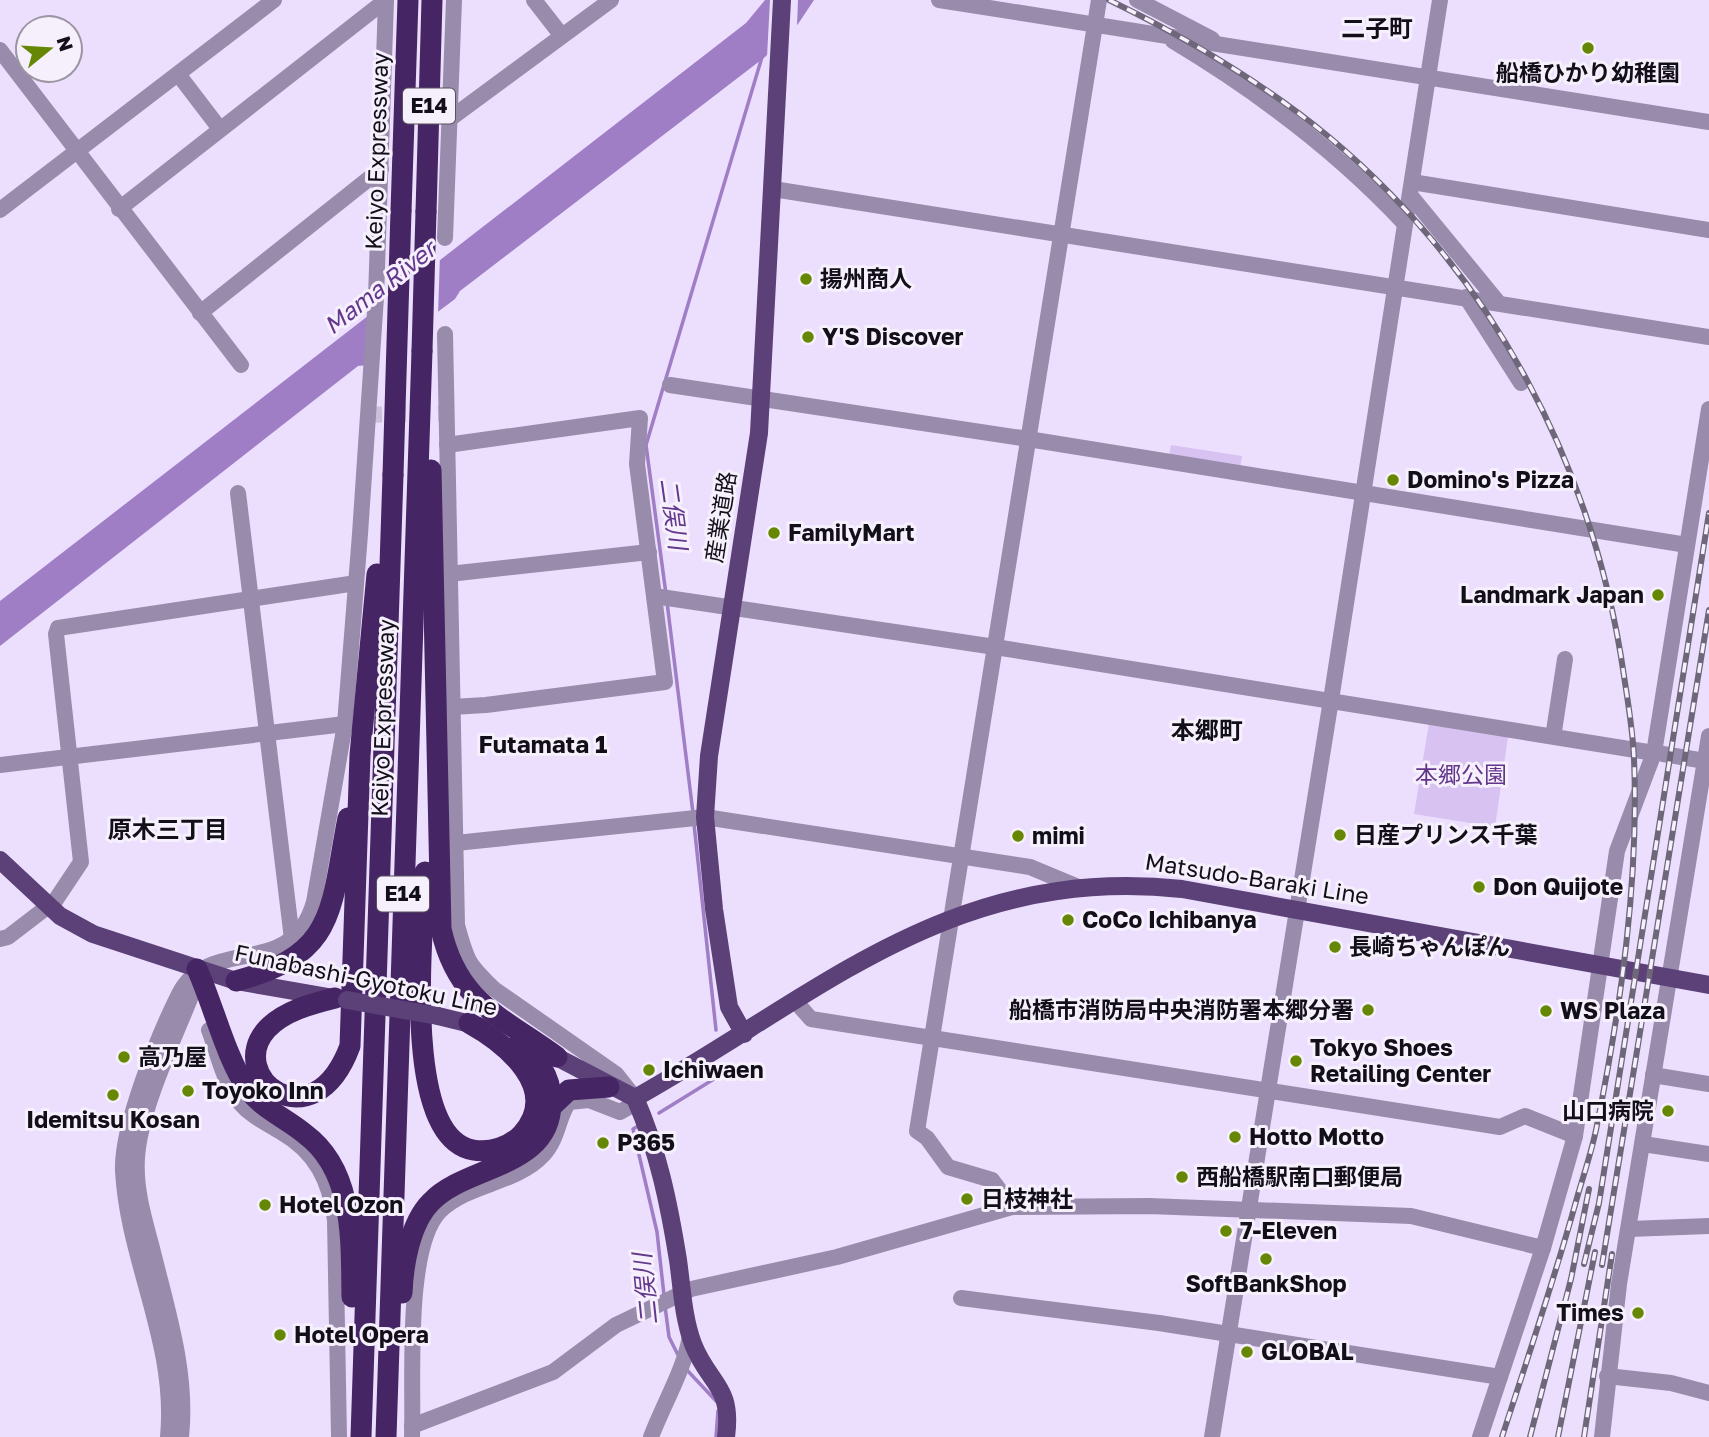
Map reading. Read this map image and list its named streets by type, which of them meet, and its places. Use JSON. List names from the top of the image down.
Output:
{
  "streets": {
    "highway": ["E14", "Keiyo Expressway"],
    "main road": ["産業道路", "Matsudo-Baraki Line", "Funabashi-Gyotoku Line"]
  },
  "crossings": [
    ["産業道路", "Matsudo-Baraki Line"],
    ["Matsudo-Baraki Line", "Funabashi-Gyotoku Line"]
  ],
  "districts": [
    "二子町",
    "本郷町",
    "Futamata 1",
    "原木三丁目"
  ],
  "water": ["Mama River", "二俣川"],
  "parks": ["本郷公園"],
  "places": [
    "船橋ひかり幼稚園",
    "揚州商人",
    "Y'S Discover",
    "Domino's Pizza",
    "FamilyMart",
    "Landmark Japan",
    "日産プリンス千葉",
    "mimi",
    "Don Quijote",
    "CoCo Ichibanya",
    "長崎ちゃんぽん",
    "船橋市消防局中央消防署本郷分署",
    "WS Plaza",
    "高乃屋",
    "Tokyo Shoes Retailing Center",
    "Ichiwaen",
    "Toyoko Inn",
    "Idemitsu Kosan",
    "山口病院",
    "Hotto Motto",
    "P365",
    "西船橋駅南口郵便局",
    "日枝神社",
    "Hotel Ozon",
    "7-Eleven",
    "SoftBankShop",
    "Times",
    "Hotel Opera",
    "GLOBAL"
  ],
  "north": "right"
}
